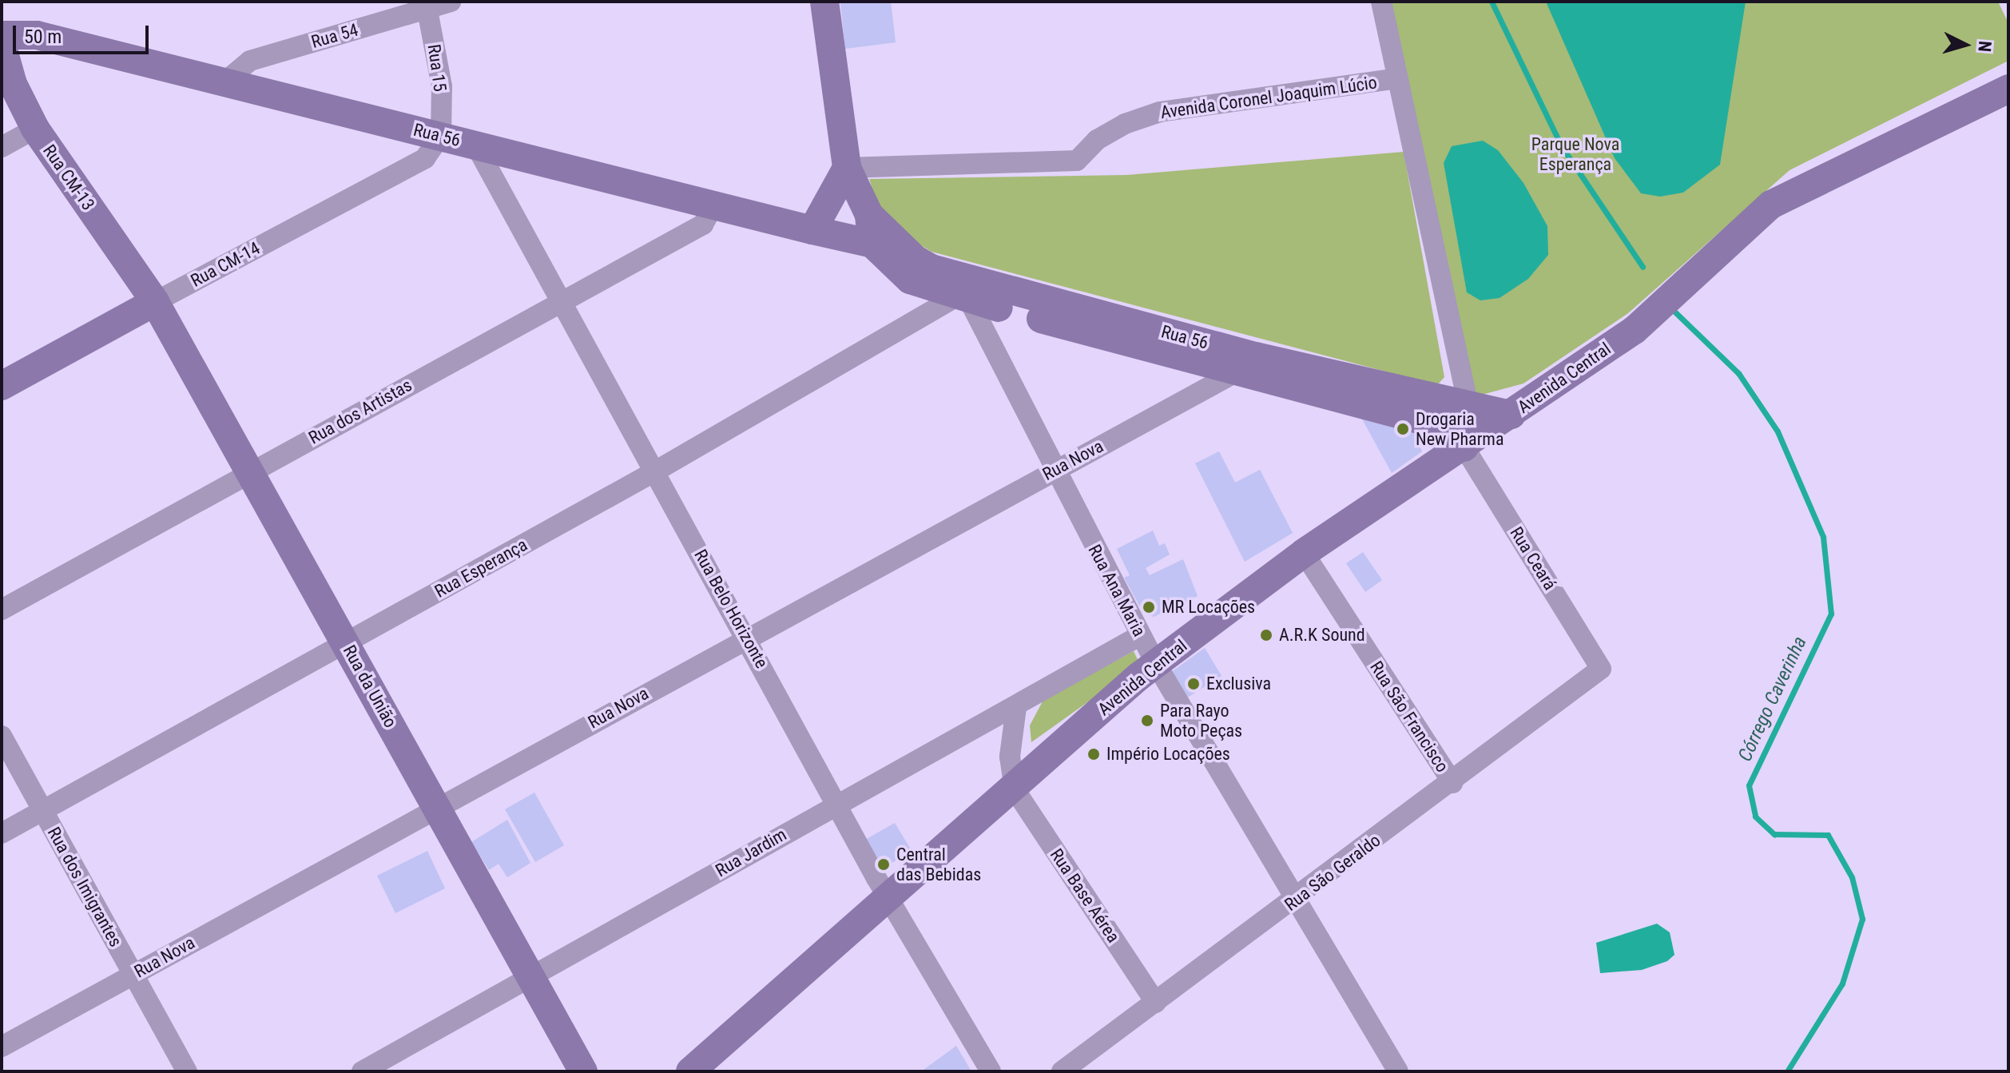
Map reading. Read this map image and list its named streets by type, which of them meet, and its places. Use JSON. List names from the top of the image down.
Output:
{
  "streets": {
    "street": [
      "Rua 54",
      "Rua 15",
      "Avenida Coronel Joaquim Lúcio",
      "Rua 56",
      "Rua CM-13",
      "Rua CM-14",
      "Avenida Central",
      "Rua dos Artistas",
      "Rua Nova",
      "Rua Ceará",
      "Rua Esperança",
      "Rua Ana Maria",
      "Rua Belo Horizonte",
      "Rua da União",
      "Rua São Francisco",
      "Rua Jardim",
      "Rua São Geraldo",
      "Rua dos Imigrantes",
      "Rua Base Aérea"
    ]
  },
  "crossings": [
    ["Rua 54", "Rua 15"],
    ["Rua 54", "Rua 56"],
    ["Rua 15", "Rua 56"],
    ["Rua 15", "Rua CM-14"],
    ["Avenida Coronel Joaquim Lúcio", "Rua 56"],
    ["Rua 56", "Rua CM-14"],
    ["Rua 56", "Avenida Central"],
    ["Rua 56", "Rua dos Artistas"],
    ["Rua 56", "Rua Nova"],
    ["Rua 56", "Rua Ceará"],
    ["Rua 56", "Rua Esperança"],
    ["Rua 56", "Rua Ana Maria"],
    ["Rua 56", "Rua Belo Horizonte"],
    ["Rua CM-13", "Rua CM-14"],
    ["Rua CM-13", "Rua da União"],
    ["Rua CM-14", "Rua da União"],
    ["Avenida Central", "Rua Ceará"],
    ["Avenida Central", "Rua Ana Maria"],
    ["Avenida Central", "Rua Belo Horizonte"],
    ["Avenida Central", "Rua São Francisco"],
    ["Avenida Central", "Rua Base Aérea"],
    ["Rua dos Artistas", "Rua Belo Horizonte"],
    ["Rua dos Artistas", "Rua da União"],
    ["Rua Nova", "Rua Ana Maria"],
    ["Rua Nova", "Rua Belo Horizonte"],
    ["Rua Nova", "Rua da União"],
    ["Rua Nova", "Rua dos Imigrantes"],
    ["Rua Ceará", "Rua São Geraldo"],
    ["Rua Esperança", "Rua Ana Maria"],
    ["Rua Esperança", "Rua Belo Horizonte"],
    ["Rua Esperança", "Rua da União"],
    ["Rua Esperança", "Rua dos Imigrantes"],
    ["Rua Ana Maria", "Rua Jardim"],
    ["Rua Ana Maria", "Rua São Geraldo"],
    ["Rua Belo Horizonte", "Rua Jardim"],
    ["Rua da União", "Rua Jardim"],
    ["Rua São Francisco", "Rua São Geraldo"],
    ["Rua São Geraldo", "Rua Base Aérea"]
  ],
  "water": ["Córrego Caverinha"],
  "parks": ["Parque Nova Esperança"],
  "places": [
    "Drogaria New Pharma",
    "MR Locações",
    "A.R.K Sound",
    "Exclusiva",
    "Para Rayo Moto Peças",
    "Império Locações",
    "Central das Bebidas"
  ],
  "scale_bar": "50 m",
  "north": "right"
}
